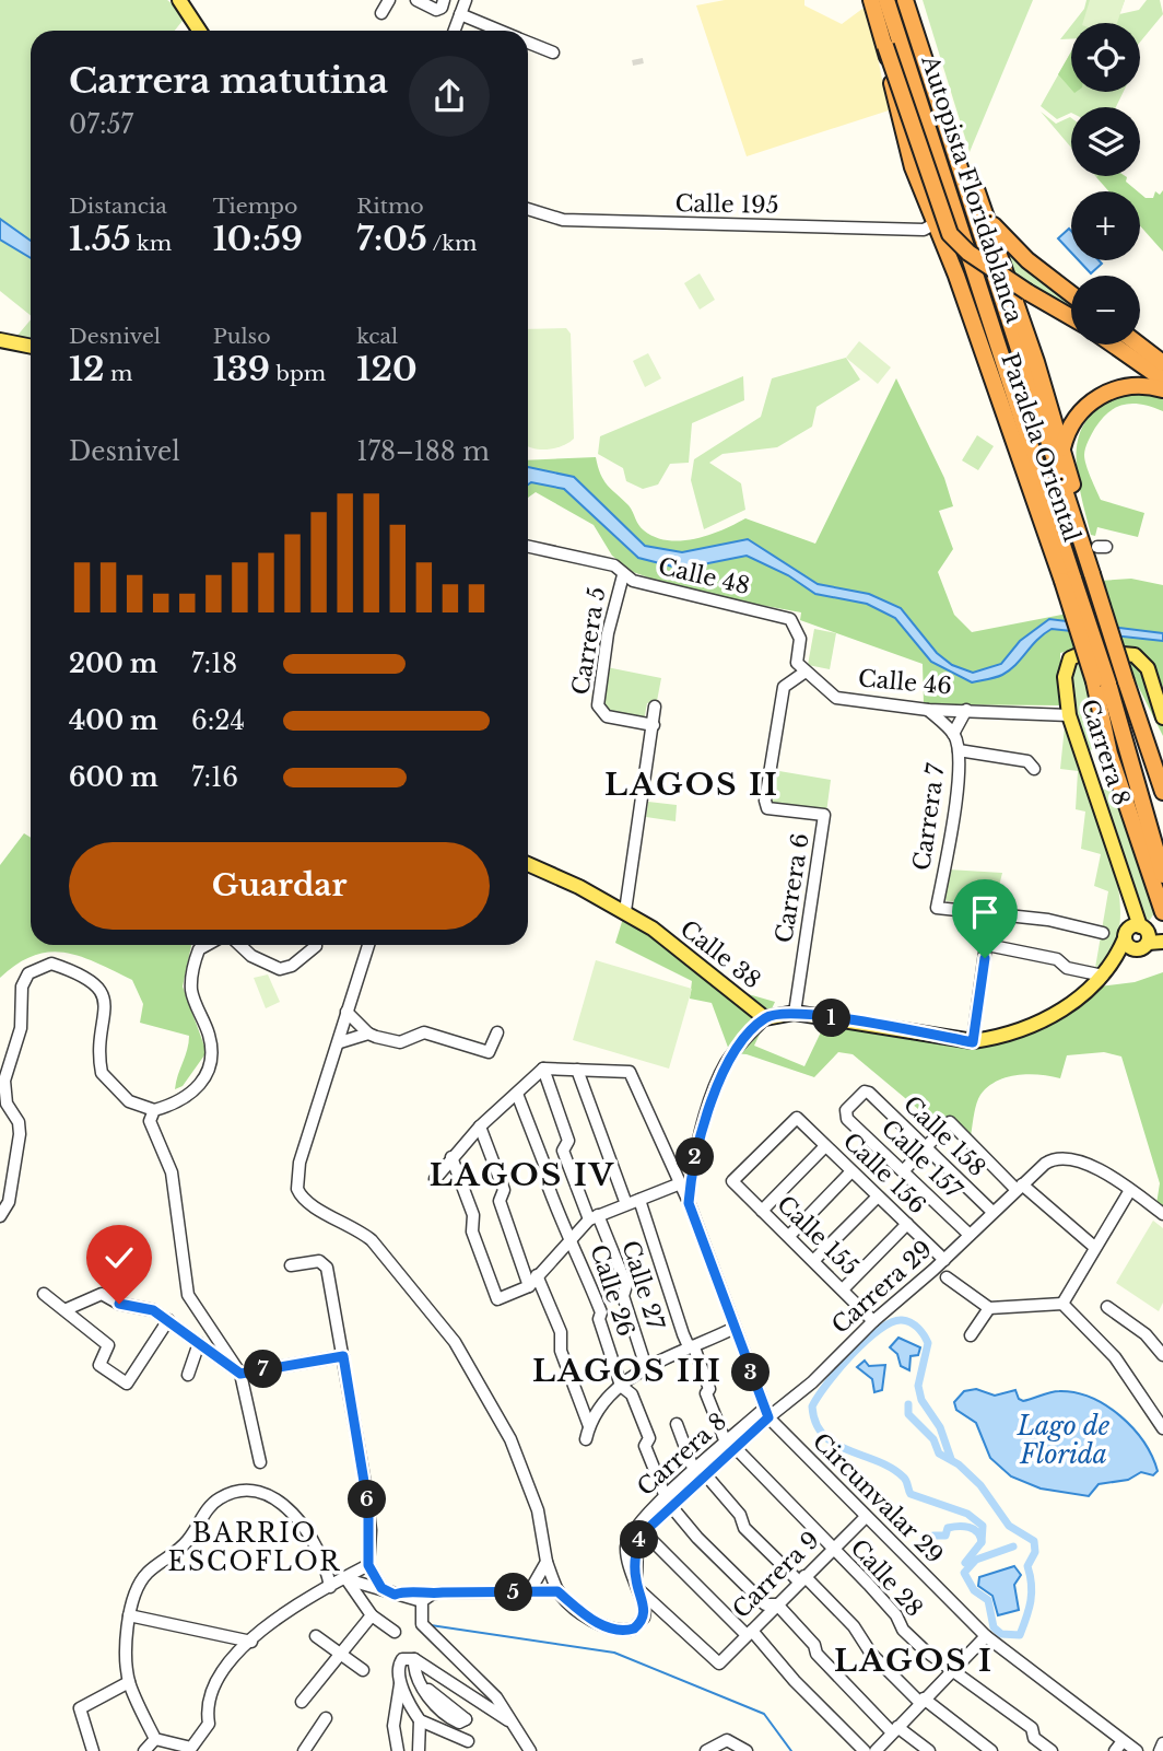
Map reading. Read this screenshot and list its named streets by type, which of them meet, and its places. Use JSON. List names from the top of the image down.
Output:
{
  "streets": {
    "highway": ["Autopista Floridablanca", "Paralela Oriental"],
    "main road": ["Carrera 8", "Calle 38"],
    "street": [
      "Calle 195",
      "Calle 48",
      "Carrera 5",
      "Calle 46",
      "Carrera 7",
      "Carrera 6",
      "Calle 158",
      "Calle 157",
      "Calle 156",
      "Calle 155",
      "Calle 27",
      "Carrera 29",
      "Calle 26",
      "Circunvalar 29",
      "Carrera 9",
      "Calle 28"
    ]
  },
  "crossings": [
    ["Autopista Floridablanca", "Paralela Oriental"],
    ["Calle 195", "Paralela Oriental"],
    ["Calle 48", "Carrera 5"],
    ["Calle 48", "Calle 46"],
    ["Calle 48", "Carrera 6"],
    ["Calle 46", "Carrera 8"],
    ["Calle 46", "Carrera 7"],
    ["Calle 46", "Carrera 6"],
    ["Carrera 8", "Calle 38"],
    ["Carrera 8", "Carrera 29"],
    ["Carrera 8", "Calle 26"],
    ["Carrera 8", "Circunvalar 29"],
    ["Carrera 8", "Carrera 9"],
    ["Carrera 8", "Calle 28"],
    ["Carrera 6", "Calle 38"],
    ["Calle 158", "Calle 157"],
    ["Calle 158", "Carrera 29"],
    ["Calle 157", "Carrera 29"],
    ["Calle 156", "Calle 155"],
    ["Calle 156", "Carrera 29"],
    ["Calle 155", "Carrera 29"],
    ["Carrera 29", "Circunvalar 29"],
    ["Calle 26", "Carrera 9"],
    ["Circunvalar 29", "Carrera 9"],
    ["Carrera 9", "Calle 28"]
  ],
  "districts": [
    "LAGOS II",
    "LAGOS IV",
    "LAGOS III",
    "BARRIO ESCOFLOR",
    "LAGOS I"
  ],
  "water": ["Lago de Florida"],
  "page": {
    "map_buttons": ["+", "−"],
    "heading": ["Carrera matutina", "07:57"],
    "stats": [
      ["Distancia", "1.55 km"],
      ["Tiempo", "10:59"],
      ["Ritmo", "7:05 /km"],
      ["Desnivel", "12 m"],
      ["Pulso", "139 bpm"],
      ["kcal", "120"]
    ],
    "chart": ["Desnivel", "178–188 m"],
    "list": [
      {
        "name": "200 m",
        "note": "7:18"
      },
      {
        "name": "400 m",
        "note": "6:24"
      },
      {
        "name": "600 m",
        "note": "7:16"
      }
    ],
    "buttons": "Guardar",
    "pins": [
      "1",
      "2",
      "7",
      "3",
      "6",
      "4",
      "5"
    ]
  }
}
